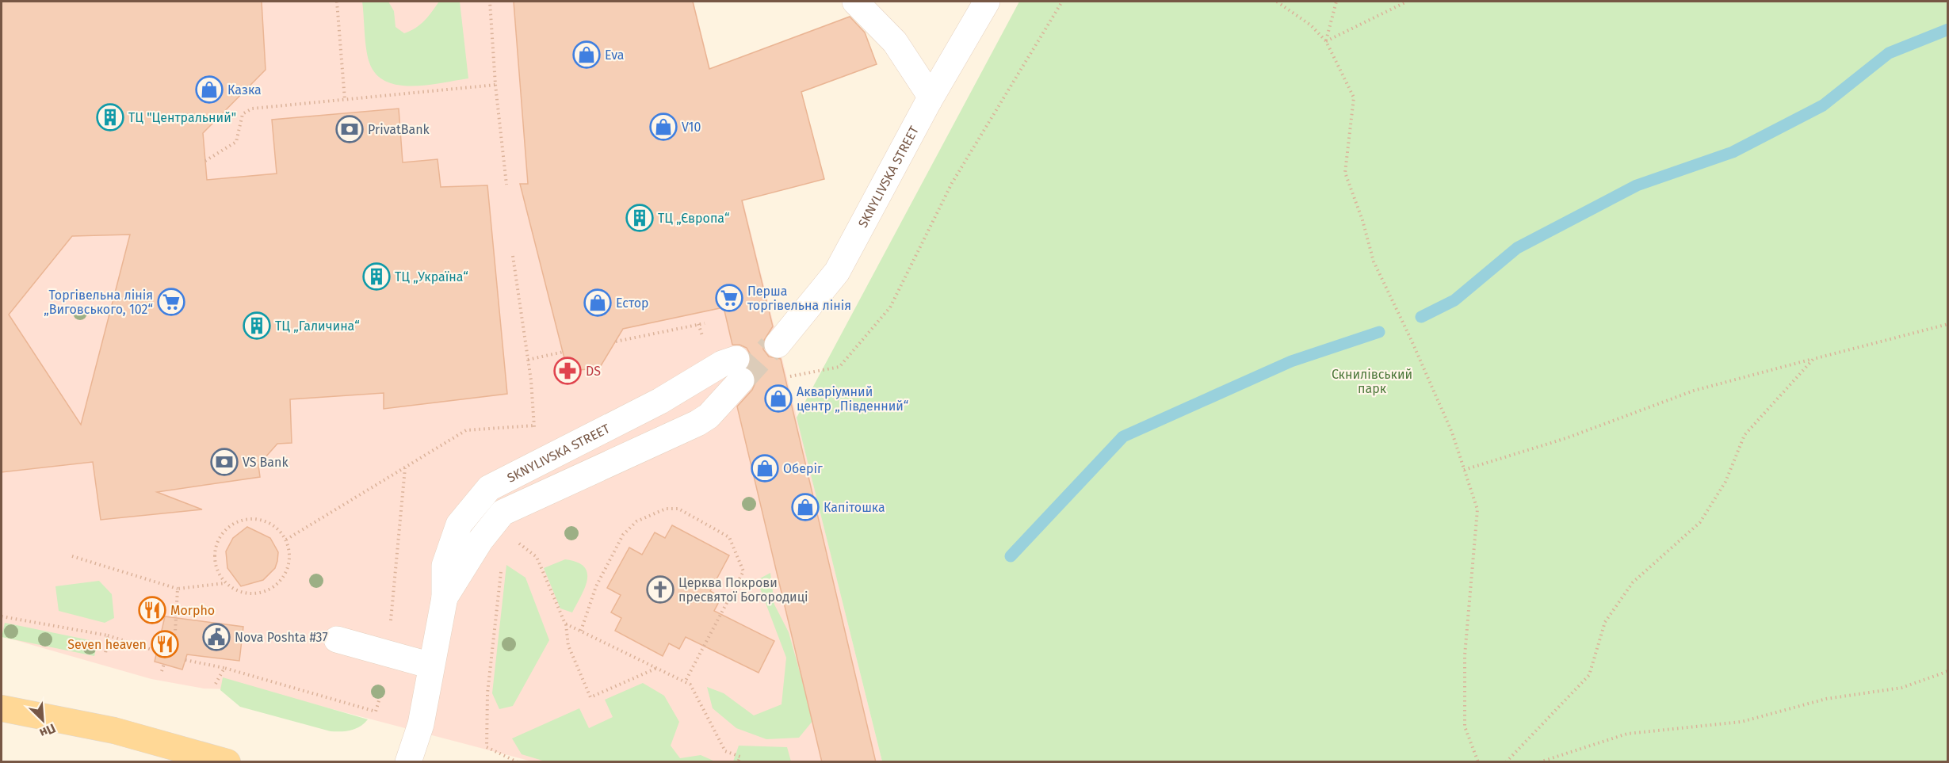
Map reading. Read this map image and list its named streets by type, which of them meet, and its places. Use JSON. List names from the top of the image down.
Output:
{
  "streets": {
    "street": ["SKNYLIVSKA STREET"]
  },
  "parks": ["Скнилівський парк"],
  "places": {
    "shop": [
      "Eva",
      "Казка",
      "V10",
      "Естор",
      "Акваріумний центр „Південний“",
      "Оберіг",
      "Капітошка"
    ],
    "building": [
      "ТЦ \"Центральний\"",
      "ТЦ „Європа“",
      "ТЦ „Україна“",
      "ТЦ „Галичина“"
    ],
    "bank": ["PrivatBank", "VS Bank"],
    "supermarket": ["Перша торгівельна лінія", "Торгівельна лінія „Виговського, 102“"],
    "pharmacy": ["DS"],
    "church": ["Церква Покрови пресвятої Богородиці"],
    "restaurant": ["Morpho", "Seven heaven"],
    "public building": ["Nova Poshta #37"]
  },
  "north": "bottom right"
}
